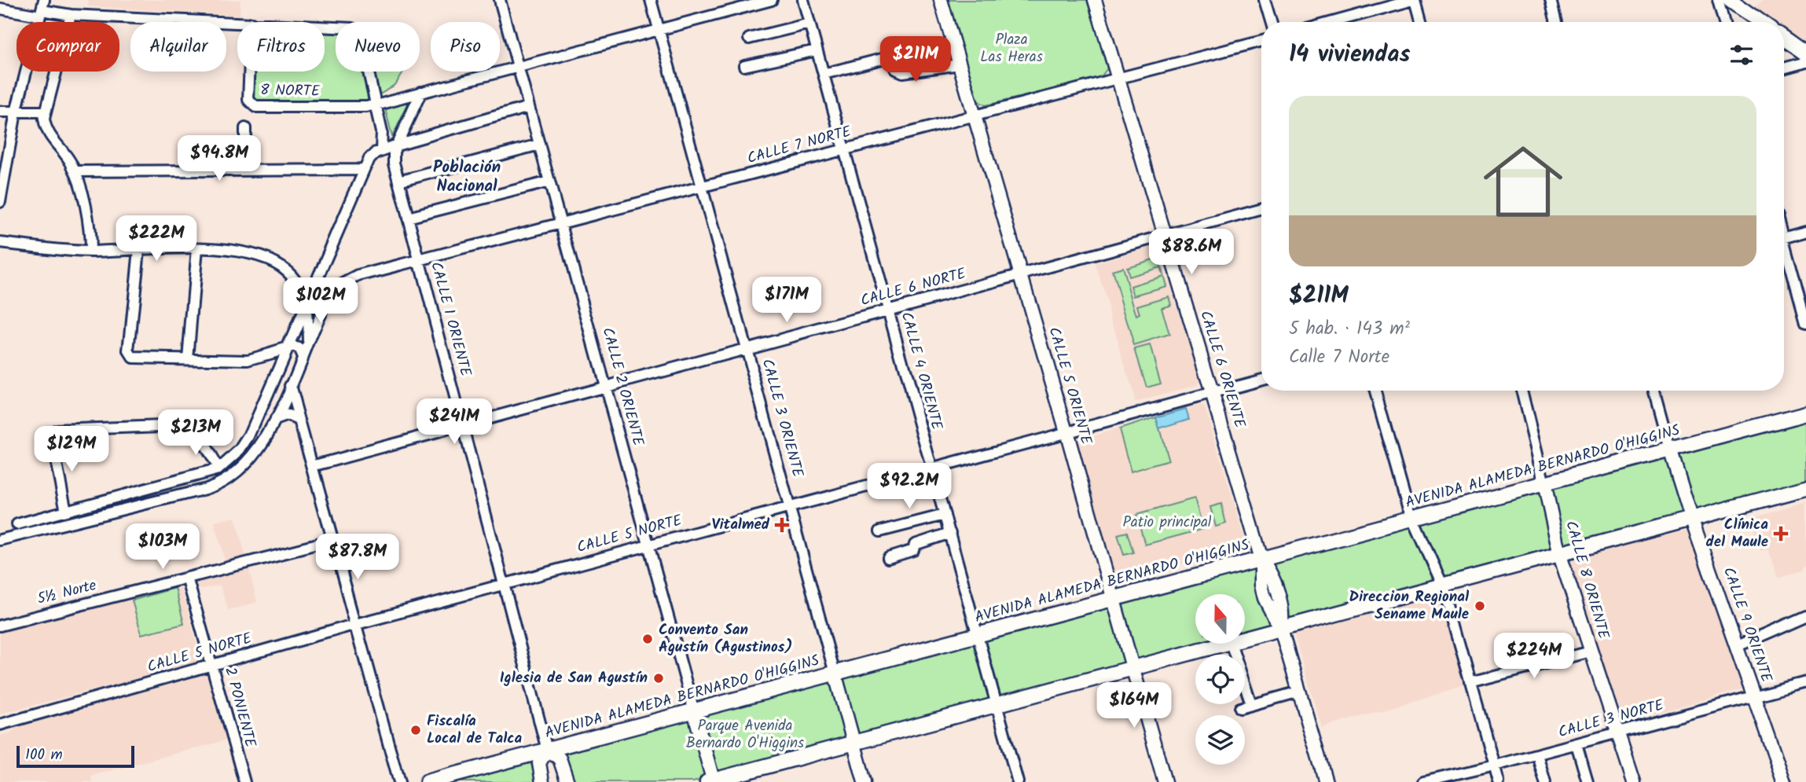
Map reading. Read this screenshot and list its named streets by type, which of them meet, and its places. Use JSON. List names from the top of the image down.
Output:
{
  "streets": {
    "main road": [
      "CALLE 6 ORIENTE",
      "CALLE 5 ORIENTE",
      "CALLE 2 ORIENTE",
      "CALLE 3 ORIENTE",
      "AVENIDA ALAMEDA BERNARDO O'HIGGINS",
      "CALLE 8 ORIENTE",
      "CALLE 9 ORIENTE"
    ],
    "street": [
      "8 NORTE",
      "CALLE 7 NORTE",
      "CALLE 6 NORTE",
      "CALLE 1 ORIENTE",
      "CALLE 4 ORIENTE",
      "CALLE 5 NORTE",
      "5½ Norte",
      "2 PONIENTE",
      "CALLE 3 NORTE"
    ]
  },
  "crossings": [
    ["8 NORTE", "CALLE 1 ORIENTE"],
    ["8 NORTE", "CALLE 2 ORIENTE"],
    ["8 NORTE", "CALLE 3 ORIENTE"],
    ["CALLE 7 NORTE", "CALLE 1 ORIENTE"],
    ["CALLE 7 NORTE", "CALLE 6 ORIENTE"],
    ["CALLE 7 NORTE", "CALLE 4 ORIENTE"],
    ["CALLE 7 NORTE", "CALLE 5 ORIENTE"],
    ["CALLE 7 NORTE", "CALLE 2 ORIENTE"],
    ["CALLE 7 NORTE", "CALLE 3 ORIENTE"],
    ["CALLE 6 NORTE", "CALLE 1 ORIENTE"],
    ["CALLE 6 NORTE", "CALLE 6 ORIENTE"],
    ["CALLE 6 NORTE", "CALLE 4 ORIENTE"],
    ["CALLE 6 NORTE", "CALLE 5 ORIENTE"],
    ["CALLE 6 NORTE", "CALLE 2 ORIENTE"],
    ["CALLE 6 NORTE", "CALLE 3 ORIENTE"],
    ["CALLE 1 ORIENTE", "AVENIDA ALAMEDA BERNARDO O'HIGGINS"],
    ["CALLE 1 ORIENTE", "CALLE 5 NORTE"],
    ["CALLE 6 ORIENTE", "AVENIDA ALAMEDA BERNARDO O'HIGGINS"],
    ["CALLE 6 ORIENTE", "CALLE 5 NORTE"],
    ["CALLE 4 ORIENTE", "AVENIDA ALAMEDA BERNARDO O'HIGGINS"],
    ["CALLE 4 ORIENTE", "CALLE 5 NORTE"],
    ["CALLE 5 ORIENTE", "AVENIDA ALAMEDA BERNARDO O'HIGGINS"],
    ["CALLE 5 ORIENTE", "CALLE 5 NORTE"],
    ["CALLE 2 ORIENTE", "AVENIDA ALAMEDA BERNARDO O'HIGGINS"],
    ["CALLE 2 ORIENTE", "CALLE 5 NORTE"],
    ["CALLE 3 ORIENTE", "AVENIDA ALAMEDA BERNARDO O'HIGGINS"],
    ["CALLE 3 ORIENTE", "CALLE 5 NORTE"],
    ["AVENIDA ALAMEDA BERNARDO O'HIGGINS", "CALLE 8 ORIENTE"],
    ["AVENIDA ALAMEDA BERNARDO O'HIGGINS", "CALLE 9 ORIENTE"],
    ["CALLE 5 NORTE", "2 PONIENTE"],
    ["CALLE 8 ORIENTE", "CALLE 3 NORTE"],
    ["5½ Norte", "2 PONIENTE"],
    ["CALLE 9 ORIENTE", "CALLE 3 NORTE"]
  ],
  "districts": ["Población Nacional"],
  "parks": ["Plaza Las Heras", "Patio principal", "Parque Avenida Bernardo O'Higgins"],
  "places": {
    "health": ["Vitalmed", "Clínica del Maule"],
    "other": [
      "Direccion Regional Sename Maule",
      "Convento San Agustín (Agustinos)",
      "Iglesia de San Agustín",
      "Fiscalía Local de Talca"
    ]
  },
  "scale_bar": "100 m",
  "north": "top",
  "page": {
    "chip": [
      "Comprar",
      "Alquilar",
      "Filtros",
      "Nuevo",
      "Piso"
    ],
    "heading": "14 viviendas",
    "price": [
      "$211M",
      "$94.8M",
      "$222M",
      "$88.6M",
      "$171M",
      "$102M",
      "$241M",
      "$213M",
      "$129M",
      "$92.2M",
      "$103M",
      "$87.8M",
      "$224M",
      "$164M"
    ],
    "list": [
      {
        "name": "$211M",
        "note": "5 hab. · 143 m² · Calle 7 Norte"
      }
    ],
    "scale": "100 m"
  }
}
